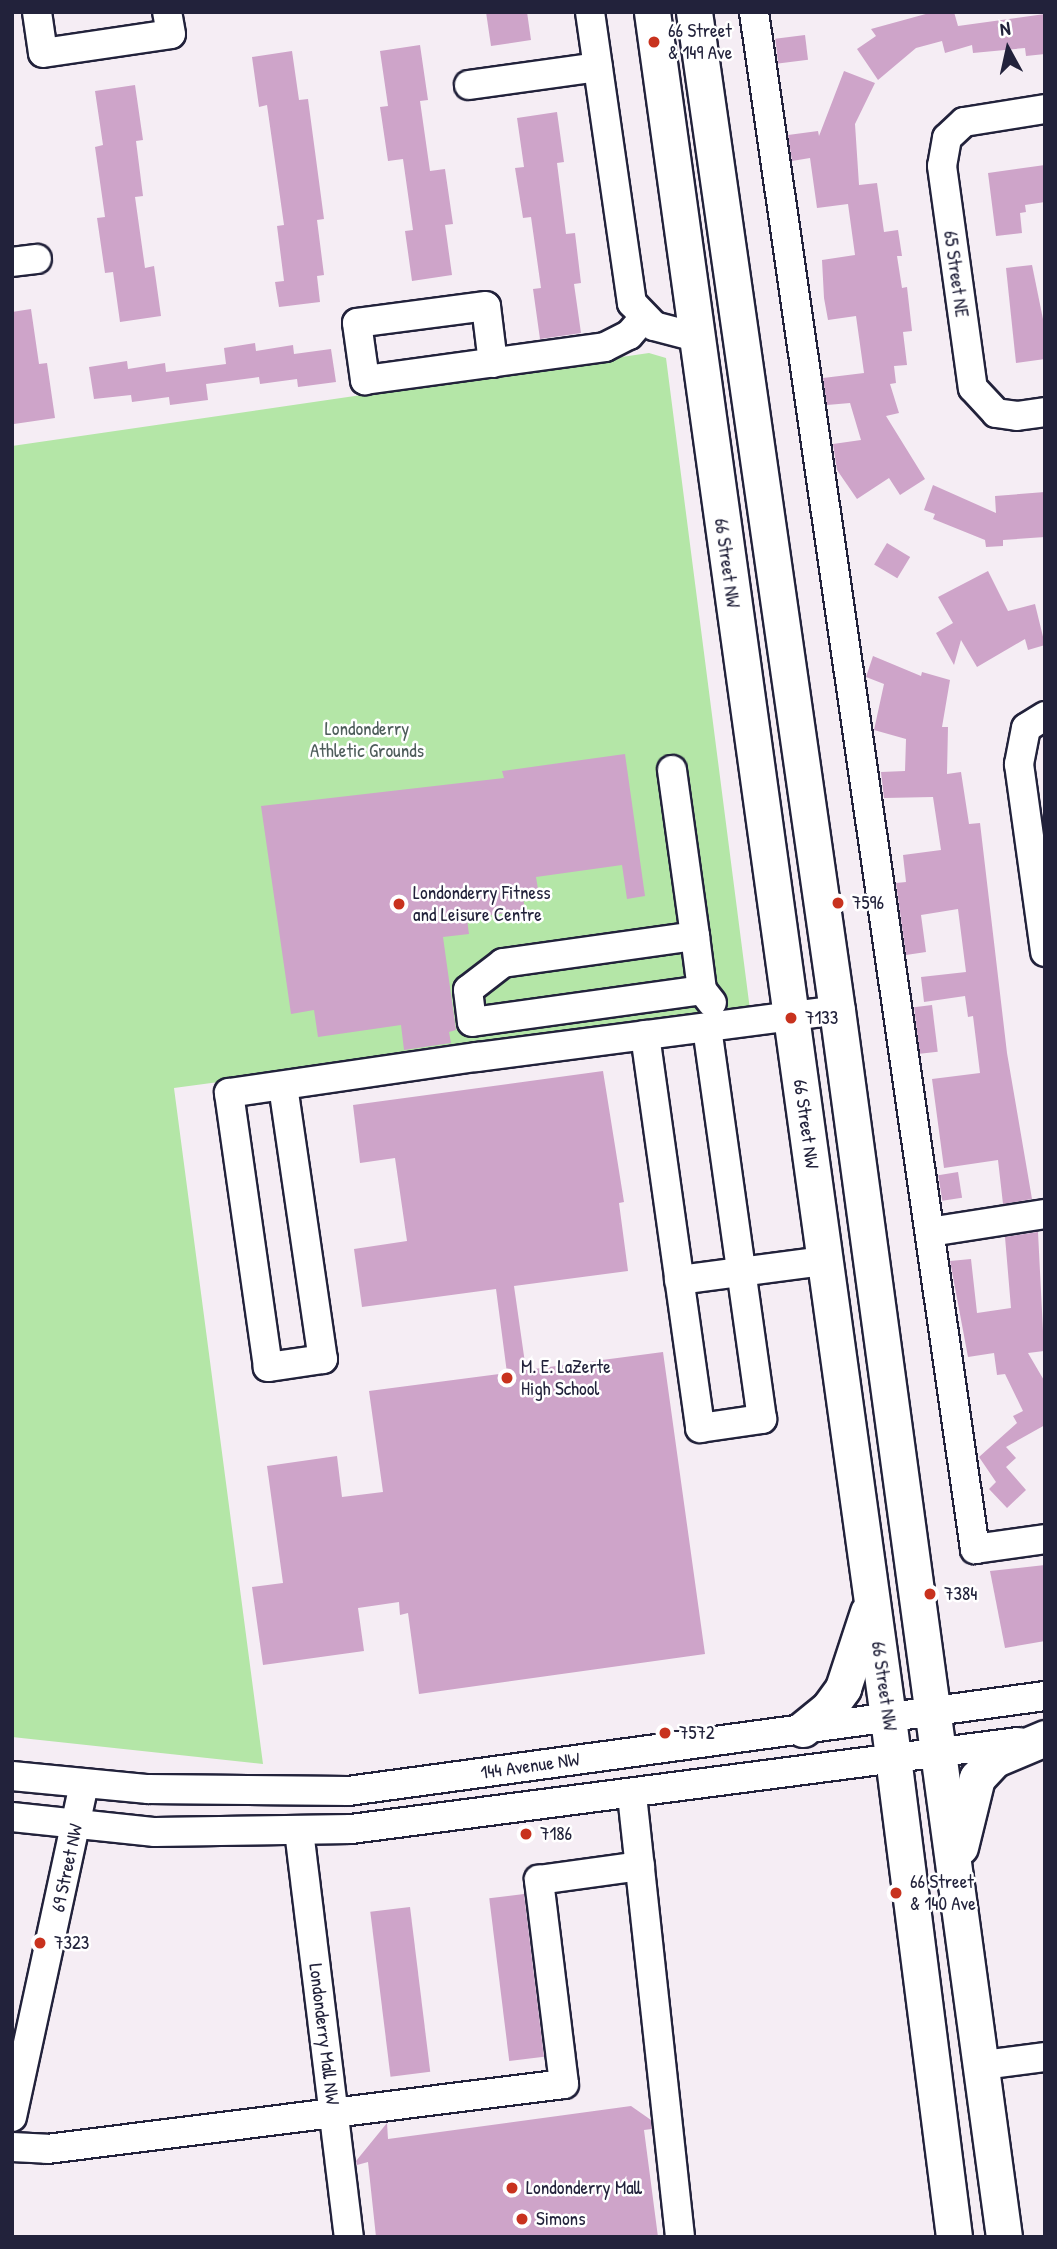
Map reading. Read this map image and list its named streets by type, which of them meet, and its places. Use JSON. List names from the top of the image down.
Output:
{
  "streets": {
    "main road": ["66 Street NW"],
    "street": [
      "65 Street NE",
      "144 Avenue NW",
      "69 Street NW",
      "Londonderry Mall NW"
    ]
  },
  "crossings": [
    ["66 Street NW", "144 Avenue NW"],
    ["144 Avenue NW", "69 Street NW"],
    ["144 Avenue NW", "Londonderry Mall NW"]
  ],
  "parks": ["Londonderry Athletic Grounds"],
  "places": [
    "66 Street & 149 Ave",
    "7596",
    "Londonderry Fitness and Leisure Centre",
    "7133",
    "M. E. LaZerte High School",
    "7384",
    "7572",
    "7186",
    "66 Street & 140 Ave",
    "7323",
    "Londonderry Mall",
    "Simons"
  ],
  "north": "top"
}
